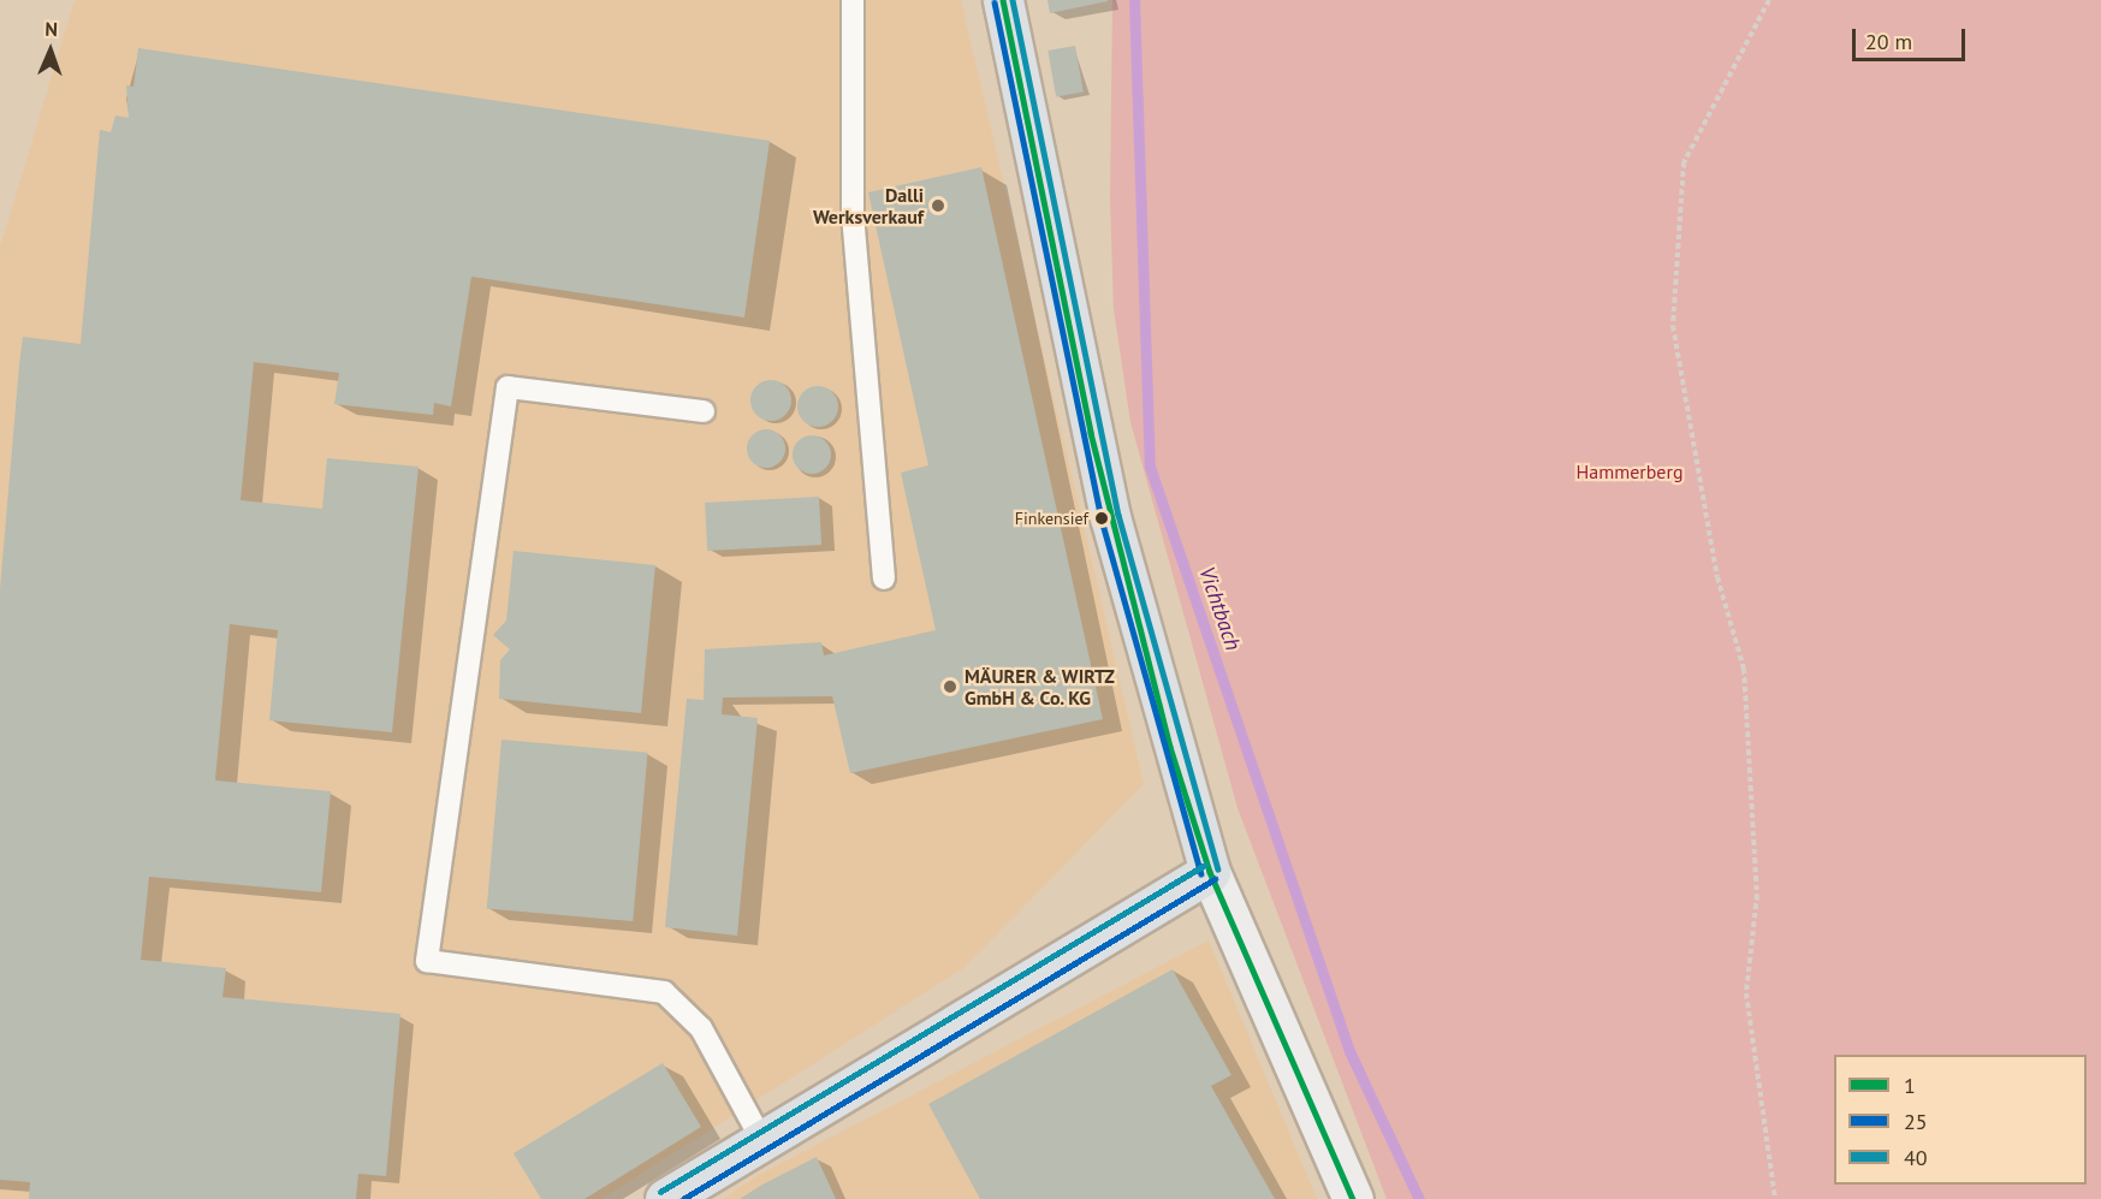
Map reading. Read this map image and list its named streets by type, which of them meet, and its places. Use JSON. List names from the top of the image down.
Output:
{
  "water": ["Vichtbach"],
  "parks": ["Hammerberg"],
  "places": ["Dalli Werksverkauf", "Finkensief", "MÄURER & WIRTZ GmbH & Co. KG"],
  "lines": ["transit line 1", "transit line 40", "transit line 25"],
  "legend": ["1", "25", "40"],
  "scale_bar": "20 m",
  "north": "top"
}
